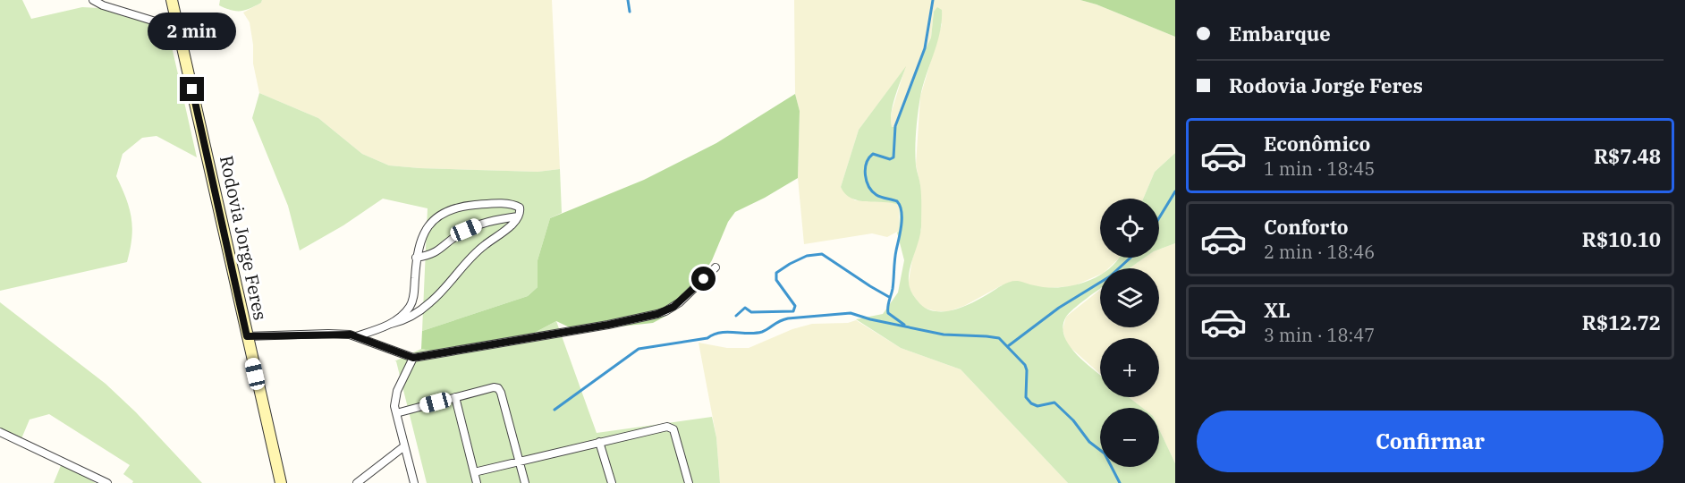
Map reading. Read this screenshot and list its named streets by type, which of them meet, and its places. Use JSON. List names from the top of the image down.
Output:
{
  "streets": {
    "main road": ["Rodovia Jorge Feres"]
  },
  "page": {
    "banner": ["Embarque", "Rodovia Jorge Feres"],
    "bubble": "2 min",
    "list": [
      {
        "name": "Econômico",
        "note": "1 min · 18:45",
        "value": "R$7.48"
      },
      {
        "name": "Conforto",
        "note": "2 min · 18:46",
        "value": "R$10.10"
      },
      {
        "name": "XL",
        "note": "3 min · 18:47",
        "value": "R$12.72"
      }
    ],
    "map_buttons": ["+", "−"],
    "buttons": "Confirmar"
  }
}
